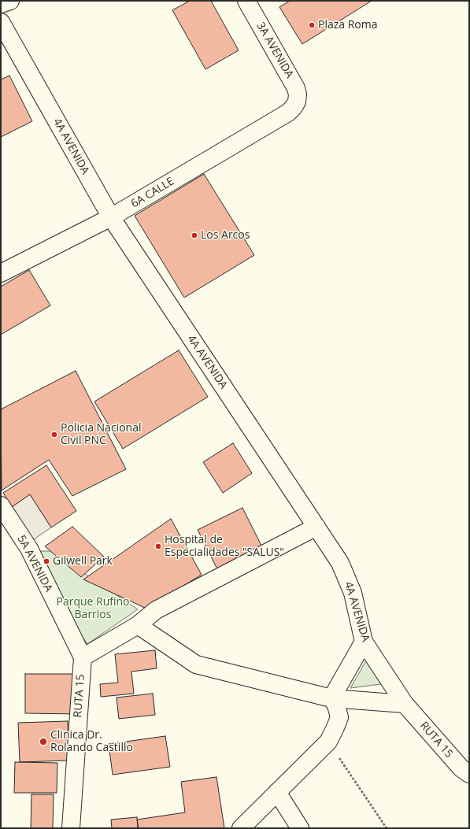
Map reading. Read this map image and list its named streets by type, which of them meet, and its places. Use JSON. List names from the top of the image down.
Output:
{
  "streets": {
    "street": [
      "3A AVENIDA",
      "4A AVENIDA",
      "6A CALLE",
      "5A AVENIDA",
      "RUTA 15"
    ]
  },
  "crossings": [
    ["3A AVENIDA", "6A CALLE"],
    ["4A AVENIDA", "6A CALLE"],
    ["4A AVENIDA", "RUTA 15"],
    ["5A AVENIDA", "RUTA 15"]
  ],
  "parks": ["Parque Rufino Barrios"],
  "places": [
    "Plaza Roma",
    "Los Arcos",
    "Policia Nacional Civil PNC",
    "Hospital de Especialidades \"SALUS\"",
    "Gilwell Park",
    "Clinica Dr. Rolando Castillo"
  ]
}
